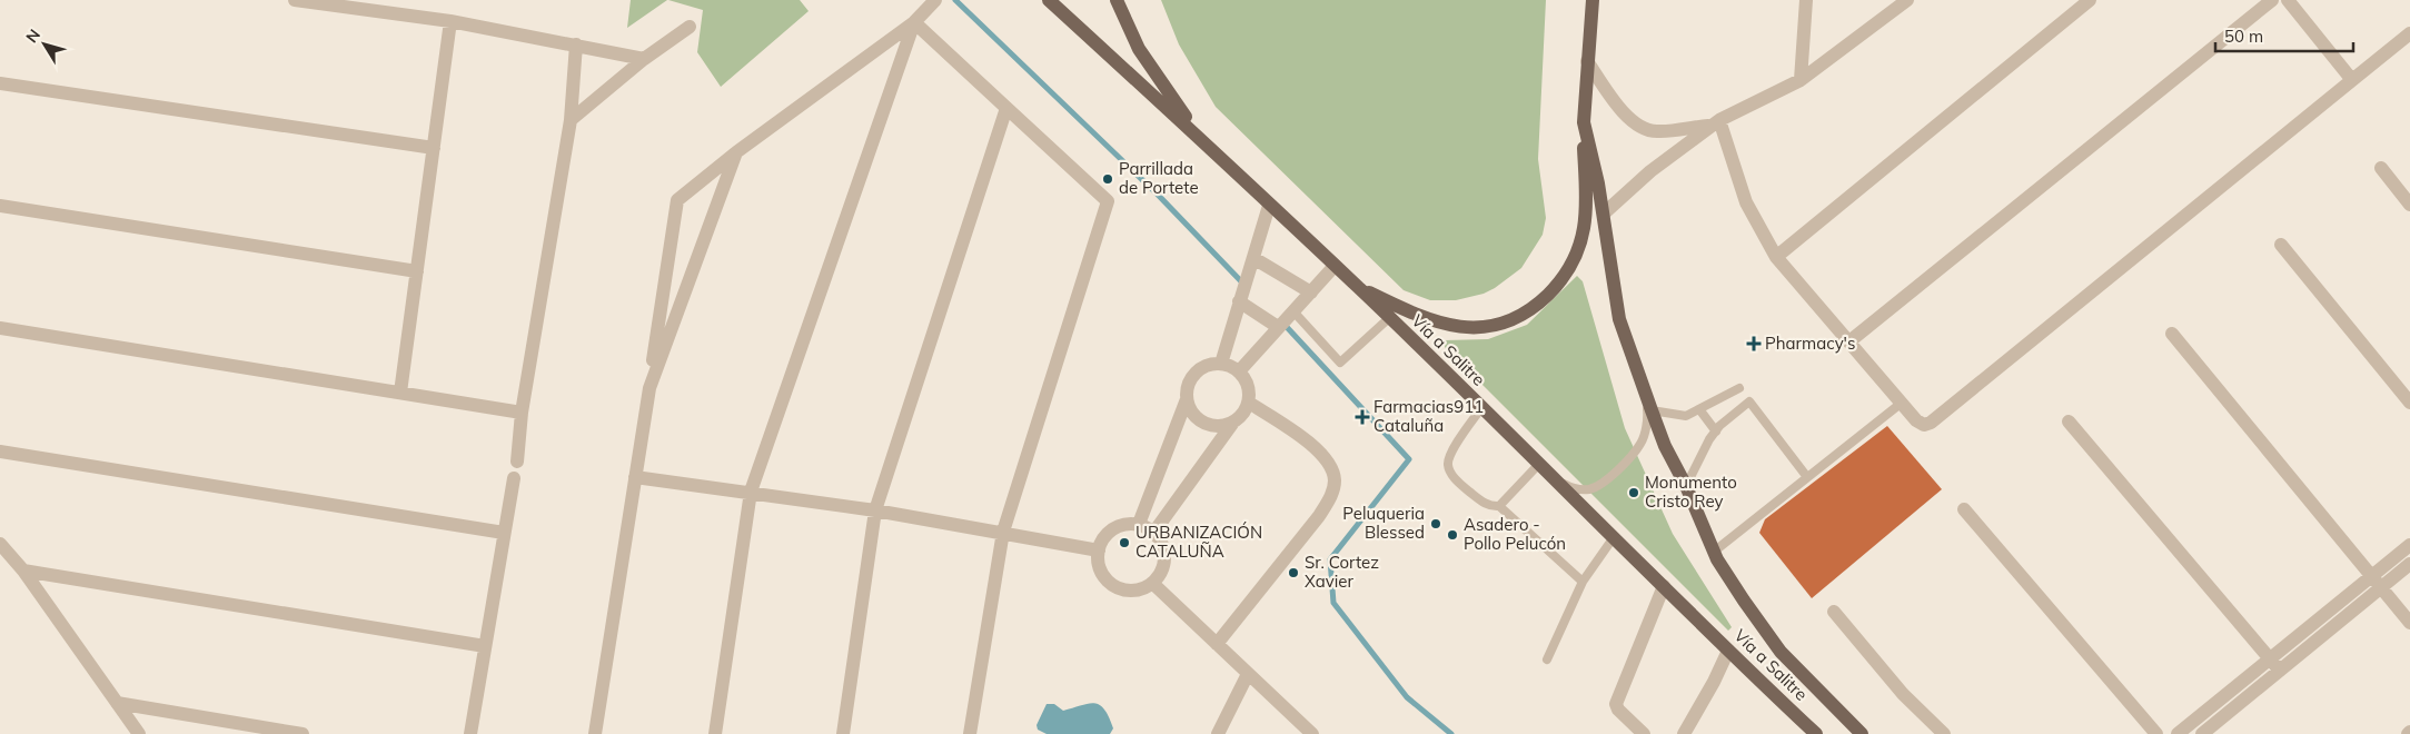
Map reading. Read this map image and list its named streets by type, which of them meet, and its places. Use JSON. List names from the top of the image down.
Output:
{
  "streets": {
    "main road": ["Vía a Salitre"]
  },
  "places": {
    "other": [
      "Parrillada de Portete",
      "Monumento Cristo Rey",
      "Peluqueria Blessed",
      "Asadero - Pollo Pelucón",
      "URBANIZACIÓN CATALUÑA",
      "Sr. Cortez Xavier"
    ],
    "health": ["Pharmacy's", "Farmacias911 Cataluña"]
  },
  "scale_bar": "50 m",
  "north": "top left"
}
